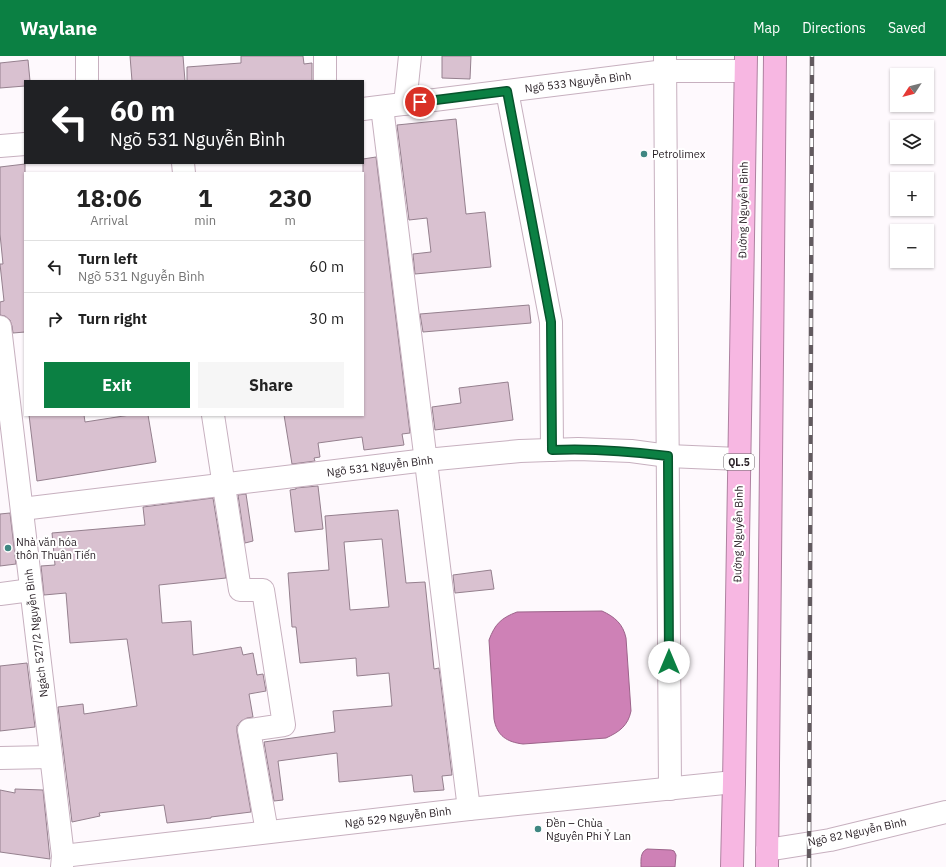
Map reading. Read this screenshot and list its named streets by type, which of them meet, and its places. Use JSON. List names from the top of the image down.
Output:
{
  "streets": {
    "highway": ["Đường Nguyễn Bình", "QL.5"],
    "street": [
      "Ngõ 533 Nguyễn Bình",
      "Ngõ 531 Nguyễn Bình",
      "Ngách 527/2 Nguyễn Bình",
      "Ngõ 529 Nguyễn Bình",
      "Ngõ 82 Nguyễn Bình"
    ]
  },
  "crossings": [
    ["Ngõ 533 Nguyễn Bình", "Đường Nguyễn Bình"],
    ["Đường Nguyễn Bình", "Ngõ 531 Nguyễn Bình"],
    ["Đường Nguyễn Bình", "Ngõ 529 Nguyễn Bình"],
    ["Ngõ 531 Nguyễn Bình", "Ngách 527/2 Nguyễn Bình"],
    ["Ngách 527/2 Nguyễn Bình", "Ngõ 529 Nguyễn Bình"]
  ],
  "places": ["Petrolimex", "Nhà văn hóa thôn Thuận Tiến", "Đền – Chùa Nguyên Phi Ỷ Lan"],
  "north": "bottom left",
  "page": {
    "header": "Waylane",
    "nav": ["Map", "Directions", "Saved"],
    "map_buttons": ["+", "−"],
    "turn": ["60 m", "Ngõ 531 Nguyễn Bình"],
    "eta": [
      "18:06",
      "Arrival",
      "1",
      "min",
      "230",
      "m"
    ],
    "list": [
      {
        "name": "Turn left",
        "note": "Ngõ 531 Nguyễn Bình",
        "value": "60 m"
      },
      {
        "name": "Turn right",
        "value": "30 m"
      }
    ],
    "buttons": ["Exit", "Share"]
  }
}
